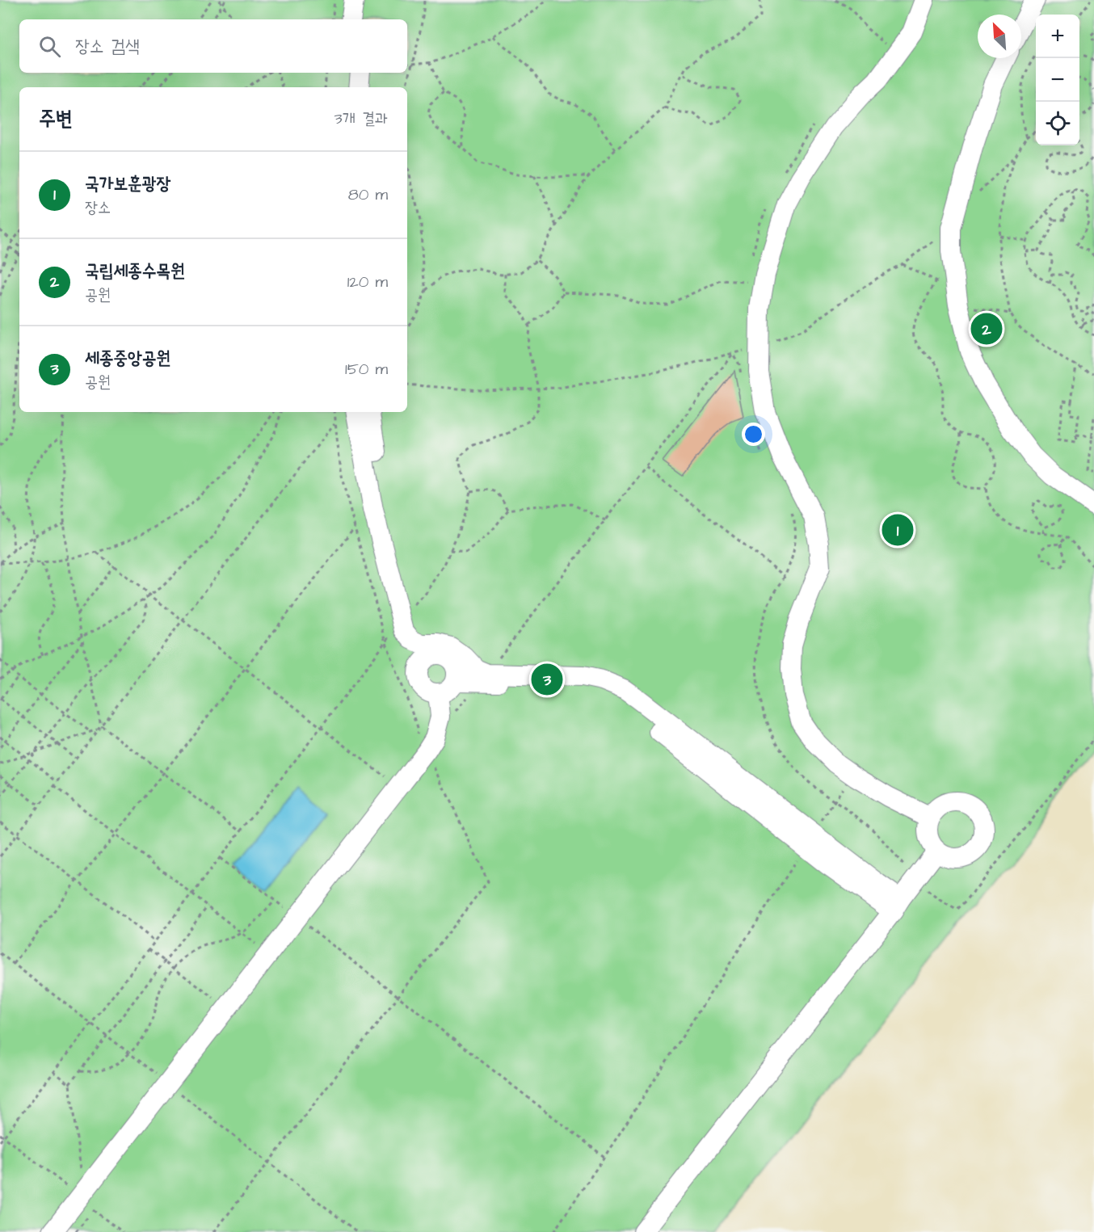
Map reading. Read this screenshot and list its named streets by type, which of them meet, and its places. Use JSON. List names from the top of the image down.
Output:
{
  "north": "top left",
  "page": {
    "map_buttons": ["+", "−"],
    "search": "장소 검색",
    "heading": ["주변", "3개 결과"],
    "list": [
      {
        "mark": "1",
        "name": "국가보훈광장",
        "note": "장소",
        "value": "80 m"
      },
      {
        "mark": "2",
        "name": "국립세종수목원",
        "note": "공원",
        "value": "120 m"
      },
      {
        "mark": "3",
        "name": "세종중앙공원",
        "note": "공원",
        "value": "150 m"
      }
    ],
    "pins": ["2", "1", "3"]
  }
}
